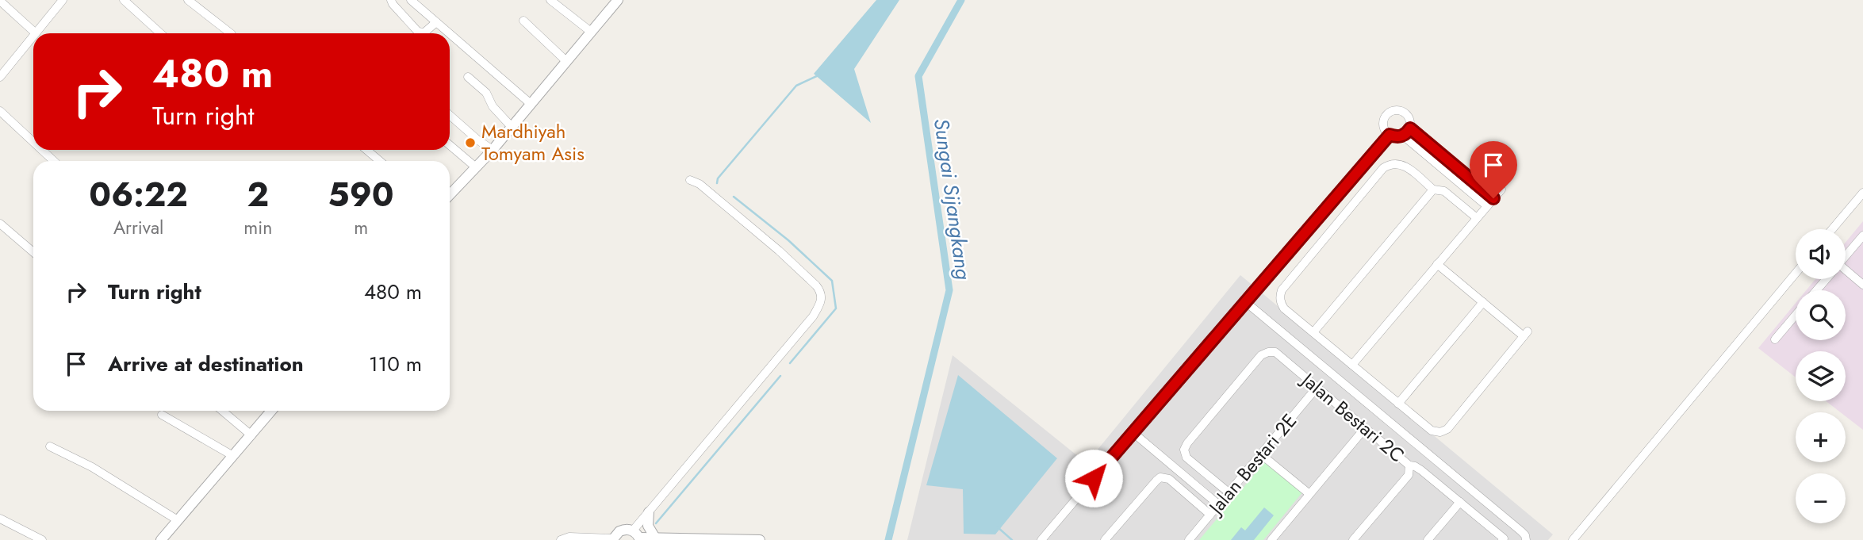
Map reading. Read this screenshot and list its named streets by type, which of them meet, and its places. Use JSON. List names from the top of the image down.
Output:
{
  "streets": {
    "street": ["Jalan Bestari 2C", "Jalan Bestari 2E"]
  },
  "crossings": [
    ["Jalan Bestari 2C", "Jalan Bestari 2E"]
  ],
  "water": ["Sungai Sijangkang"],
  "places": ["Mardhiyah Tomyam Asis"],
  "page": {
    "turn": ["480 m", "Turn right"],
    "eta": [
      "06:22",
      "Arrival",
      "2",
      "min",
      "590",
      "m"
    ],
    "map_buttons": ["+", "−"],
    "list": [
      {
        "name": "Turn right",
        "value": "480 m"
      },
      {
        "name": "Arrive at destination",
        "value": "110 m"
      }
    ]
  }
}
